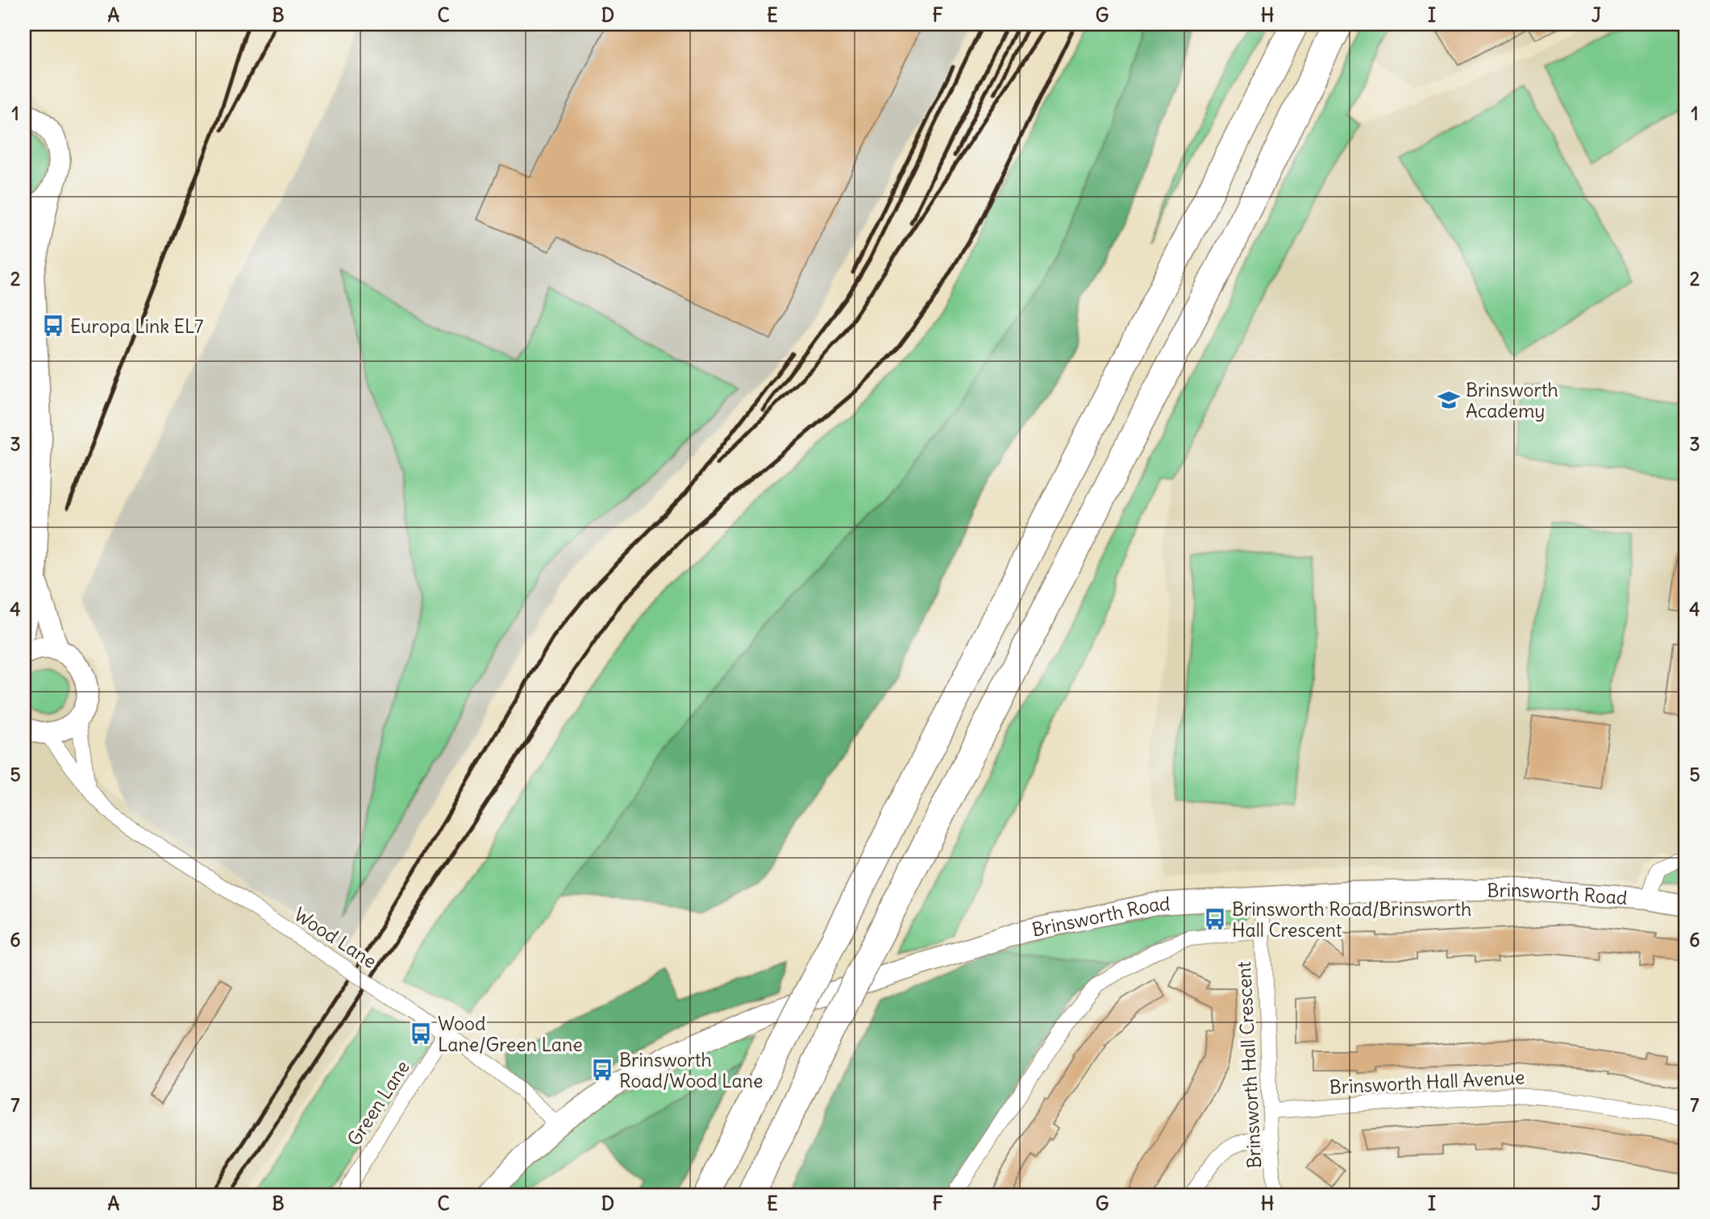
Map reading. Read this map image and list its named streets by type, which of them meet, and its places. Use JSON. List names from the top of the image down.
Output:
{
  "streets": {
    "main road": ["Brinsworth Road"],
    "street": [
      "Wood Lane",
      "Brinsworth Hall Crescent",
      "Brinsworth Hall Avenue",
      "Green Lane"
    ]
  },
  "crossings": [
    ["Brinsworth Road", "Wood Lane"],
    ["Brinsworth Road", "Brinsworth Hall Crescent"],
    ["Wood Lane", "Green Lane"],
    ["Brinsworth Hall Crescent", "Brinsworth Hall Avenue"]
  ],
  "places": {
    "bus stop": [
      "Europa Link EL7",
      "Brinsworth Road/Brinsworth Hall Crescent",
      "Wood Lane/Green Lane",
      "Brinsworth Road/Wood Lane"
    ],
    "school or university": ["Brinsworth Academy"]
  },
  "grid": {
    "columns": [
      "A",
      "B",
      "C",
      "D",
      "E",
      "F",
      "G",
      "H",
      "I",
      "J"
    ],
    "rows": [
      "1",
      "2",
      "3",
      "4",
      "5",
      "6",
      "7"
    ]
  }
}
